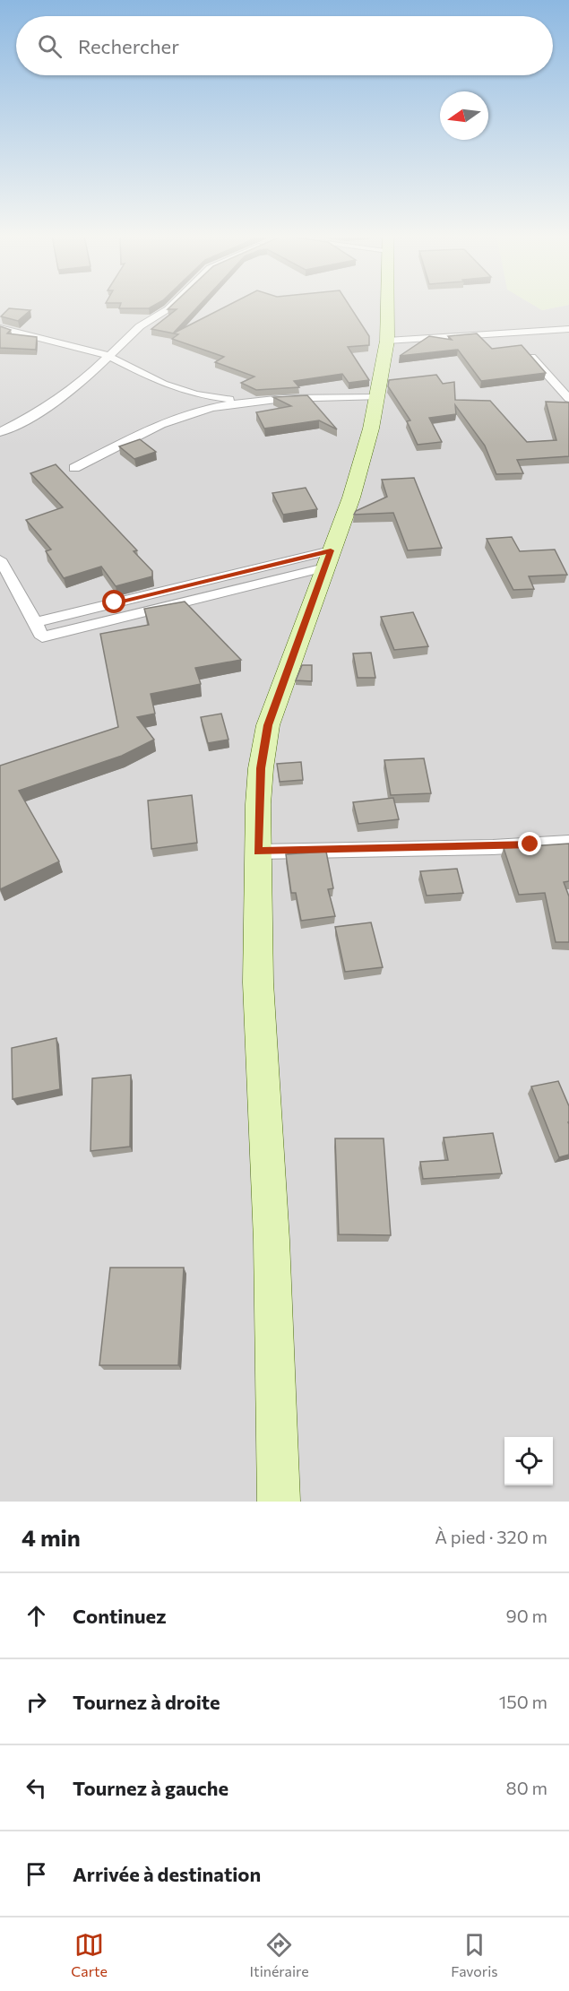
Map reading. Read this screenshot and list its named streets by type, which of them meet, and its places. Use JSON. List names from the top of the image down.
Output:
{
  "north": "left",
  "page": {
    "search": "Rechercher",
    "heading": ["4 min", "À pied · 320 m"],
    "list": [
      ["Continuez", "90 m"],
      ["Tournez à droite", "150 m"],
      ["Tournez à gauche", "80 m"],
      "Arrivée à destination"
    ],
    "nav": ["Carte", "Itinéraire", "Favoris"]
  }
}
